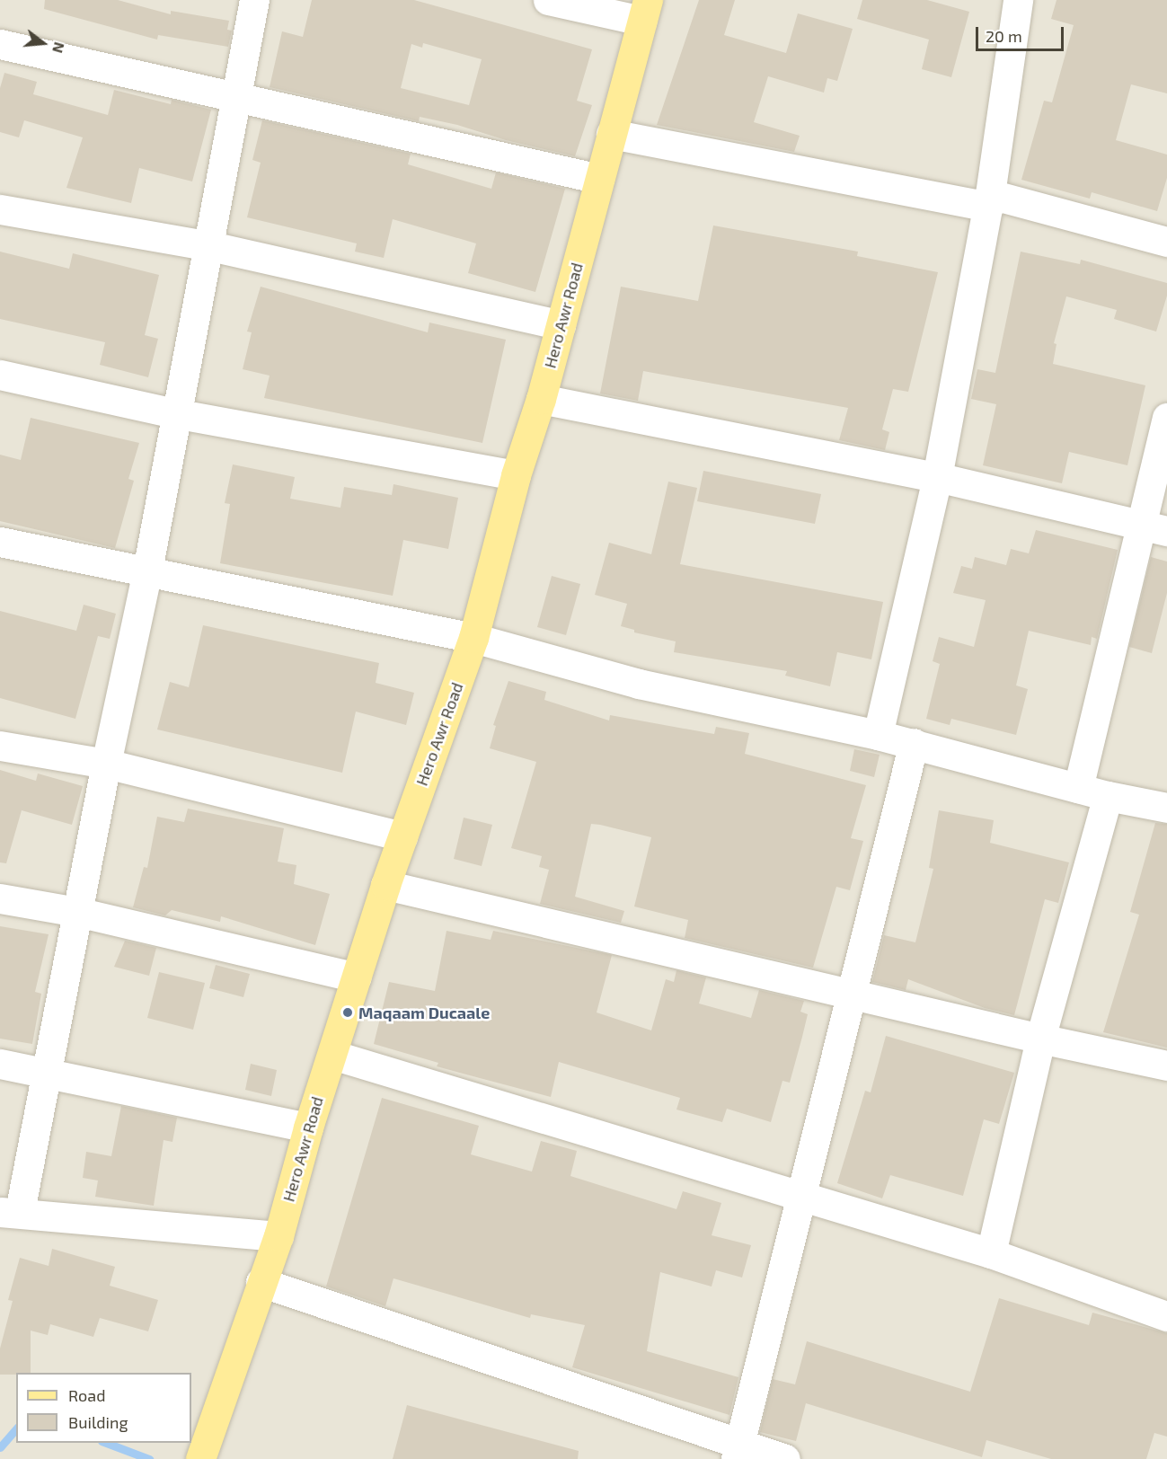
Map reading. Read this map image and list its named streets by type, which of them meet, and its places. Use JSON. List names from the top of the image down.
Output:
{
  "streets": {
    "main road": ["Hero Awr Road"]
  },
  "places": ["Maqaam Ducaale"],
  "legend": ["Road", "Building"],
  "scale_bar": "20 m",
  "north": "right"
}
